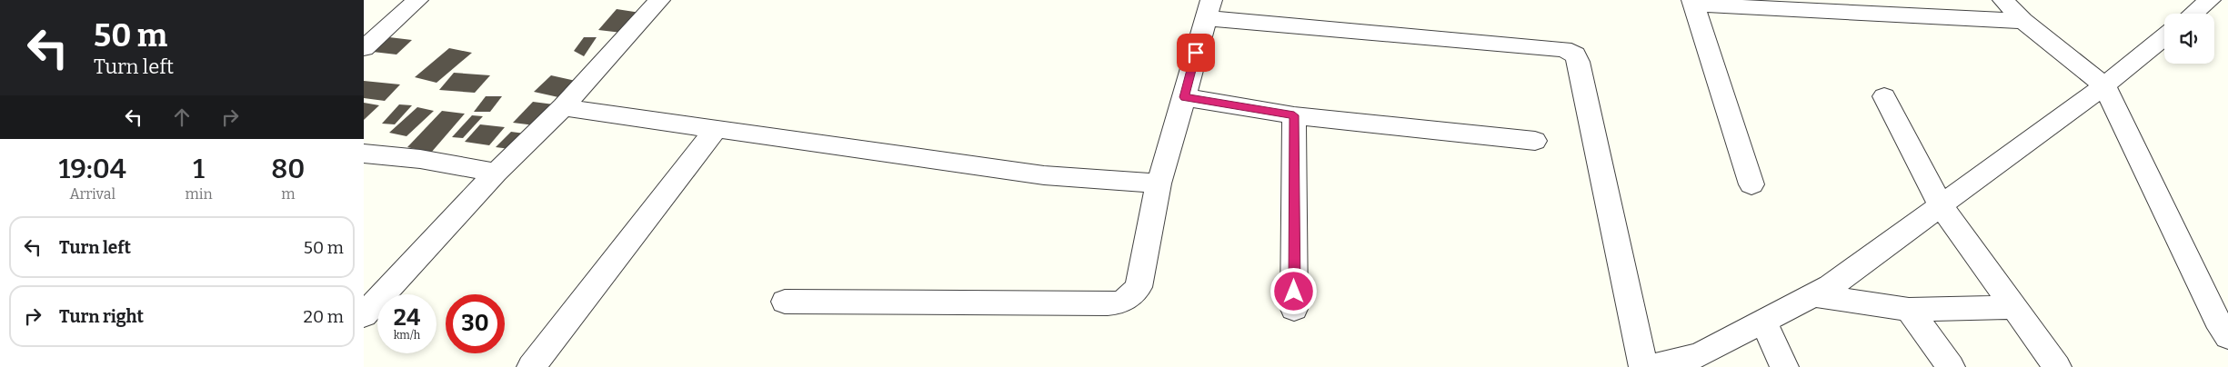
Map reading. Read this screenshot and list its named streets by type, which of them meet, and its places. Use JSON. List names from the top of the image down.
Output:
{
  "page": {
    "turn": ["50 m", "Turn left"],
    "eta": [
      "19:04",
      "Arrival",
      "1",
      "min",
      "80",
      "m"
    ],
    "list": [
      {
        "name": "Turn left",
        "value": "50 m"
      },
      {
        "name": "Turn right",
        "value": "20 m"
      }
    ],
    "speed": "24 km/h",
    "limit": "30"
  }
}
